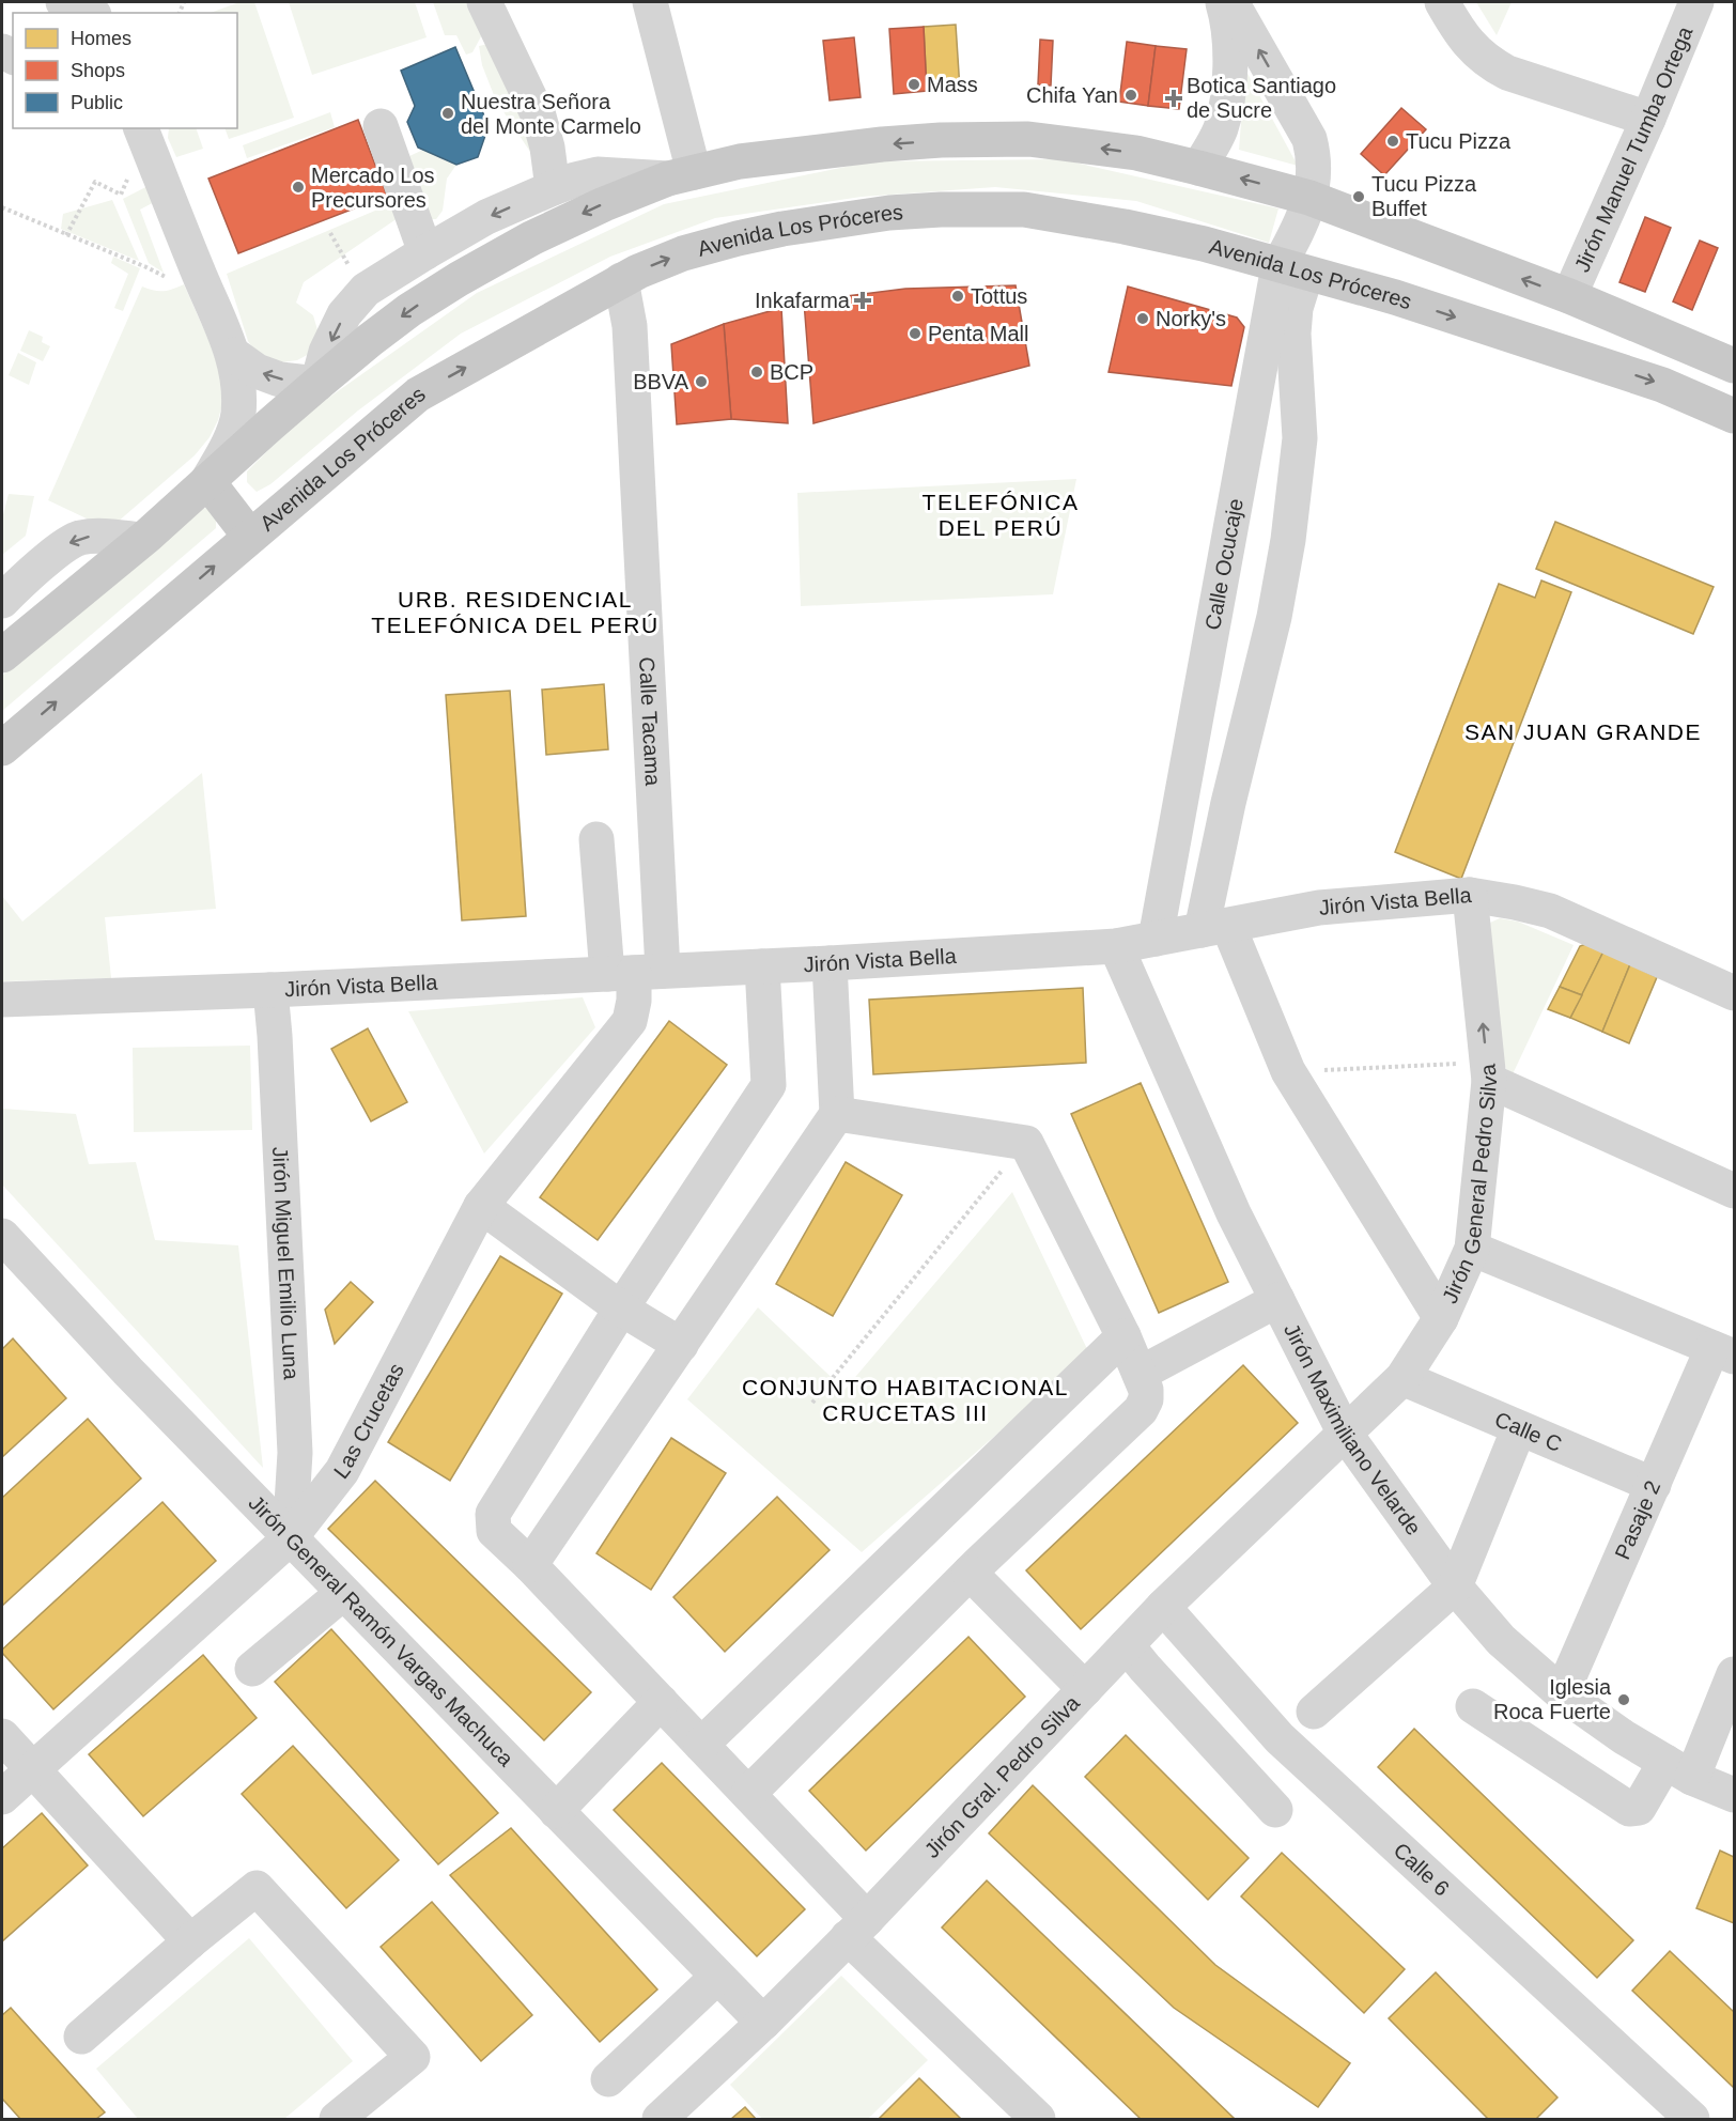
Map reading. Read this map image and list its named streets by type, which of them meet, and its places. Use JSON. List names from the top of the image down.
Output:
{
  "streets": {
    "main road": ["Avenida Los Próceres"],
    "street": [
      "Jirón Manuel Tumba Ortega",
      "Calle Ocucaje",
      "Calle Tacama",
      "Jirón Vista Bella",
      "Jirón General Pedro Silva",
      "Jirón Miguel Emilio Luna",
      "Las Crucetas",
      "Jirón Maximiliano Velarde",
      "Calle C",
      "Pasaje 2",
      "Jirón General Ramón Vargas Machuca",
      "Jirón Gral. Pedro Silva",
      "Calle 6"
    ]
  },
  "crossings": [
    ["Avenida Los Próceres", "Calle Ocucaje"],
    ["Avenida Los Próceres", "Calle Tacama"],
    ["Calle Ocucaje", "Jirón Vista Bella"],
    ["Calle Tacama", "Jirón Vista Bella"],
    ["Calle Tacama", "Las Crucetas"],
    ["Jirón Vista Bella", "Jirón General Pedro Silva"],
    ["Jirón Vista Bella", "Jirón Miguel Emilio Luna"],
    ["Jirón Vista Bella", "Las Crucetas"],
    ["Jirón Vista Bella", "Jirón Maximiliano Velarde"],
    ["Jirón General Pedro Silva", "Jirón Maximiliano Velarde"],
    ["Jirón General Pedro Silva", "Calle C"],
    ["Jirón General Pedro Silva", "Jirón Gral. Pedro Silva"],
    ["Jirón Miguel Emilio Luna", "Las Crucetas"],
    ["Jirón Miguel Emilio Luna", "Jirón General Ramón Vargas Machuca"],
    ["Las Crucetas", "Jirón General Ramón Vargas Machuca"],
    ["Jirón Maximiliano Velarde", "Pasaje 2"],
    ["Jirón Maximiliano Velarde", "Jirón Gral. Pedro Silva"],
    ["Calle C", "Pasaje 2"],
    ["Jirón General Ramón Vargas Machuca", "Jirón Gral. Pedro Silva"],
    ["Jirón Gral. Pedro Silva", "Calle 6"]
  ],
  "districts": [
    "TELEFÓNICA DEL PERÚ",
    "URB. RESIDENCIAL TELEFÓNICA DEL PERÚ",
    "SAN JUAN GRANDE",
    "CONJUNTO HABITACIONAL CRUCETAS III"
  ],
  "places": {
    "other": [
      "Mass",
      "Chifa Yan",
      "Nuestra Señora del Monte Carmelo",
      "Tucu Pizza",
      "Mercado Los Precursores",
      "Tucu Pizza Buffet",
      "Tottus",
      "Norky's",
      "Penta Mall",
      "BCP",
      "BBVA",
      "Iglesia Roca Fuerte"
    ],
    "health": ["Botica Santiago de Sucre", "Inkafarma"]
  },
  "legend": ["Homes", "Shops", "Public"]
}
